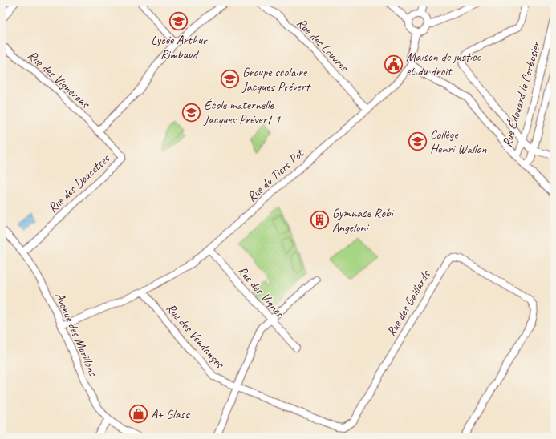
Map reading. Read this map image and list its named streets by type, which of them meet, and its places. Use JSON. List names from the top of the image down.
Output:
{
  "streets": {
    "street": [
      "Rue des Louvres",
      "Rue des Vignerons",
      "Rue Édouard le Corbusier",
      "Rue du Tiers Pot",
      "Rue des Doucettes",
      "Rue des Vignes",
      "Rue des Gaillards",
      "Avenue des Morillons",
      "Rue des Vendanges"
    ]
  },
  "crossings": [
    ["Rue des Louvres", "Rue du Tiers Pot"],
    ["Rue des Vignerons", "Rue des Doucettes"],
    ["Rue du Tiers Pot", "Rue des Vignes"],
    ["Rue du Tiers Pot", "Avenue des Morillons"],
    ["Rue du Tiers Pot", "Rue des Vendanges"],
    ["Rue des Doucettes", "Avenue des Morillons"],
    ["Rue des Gaillards", "Rue des Vendanges"]
  ],
  "places": {
    "school or university": [
      "Lycée Arthur Rimbaud",
      "Groupe scolaire Jacques Prévert",
      "École maternelle Jacques Prévert 1",
      "Collège Henri Wallon"
    ],
    "public building": ["Maison de justice et du droit"],
    "building": ["Gymnase Robi Angeloni"],
    "shop": ["A+ Glass"]
  }
}
